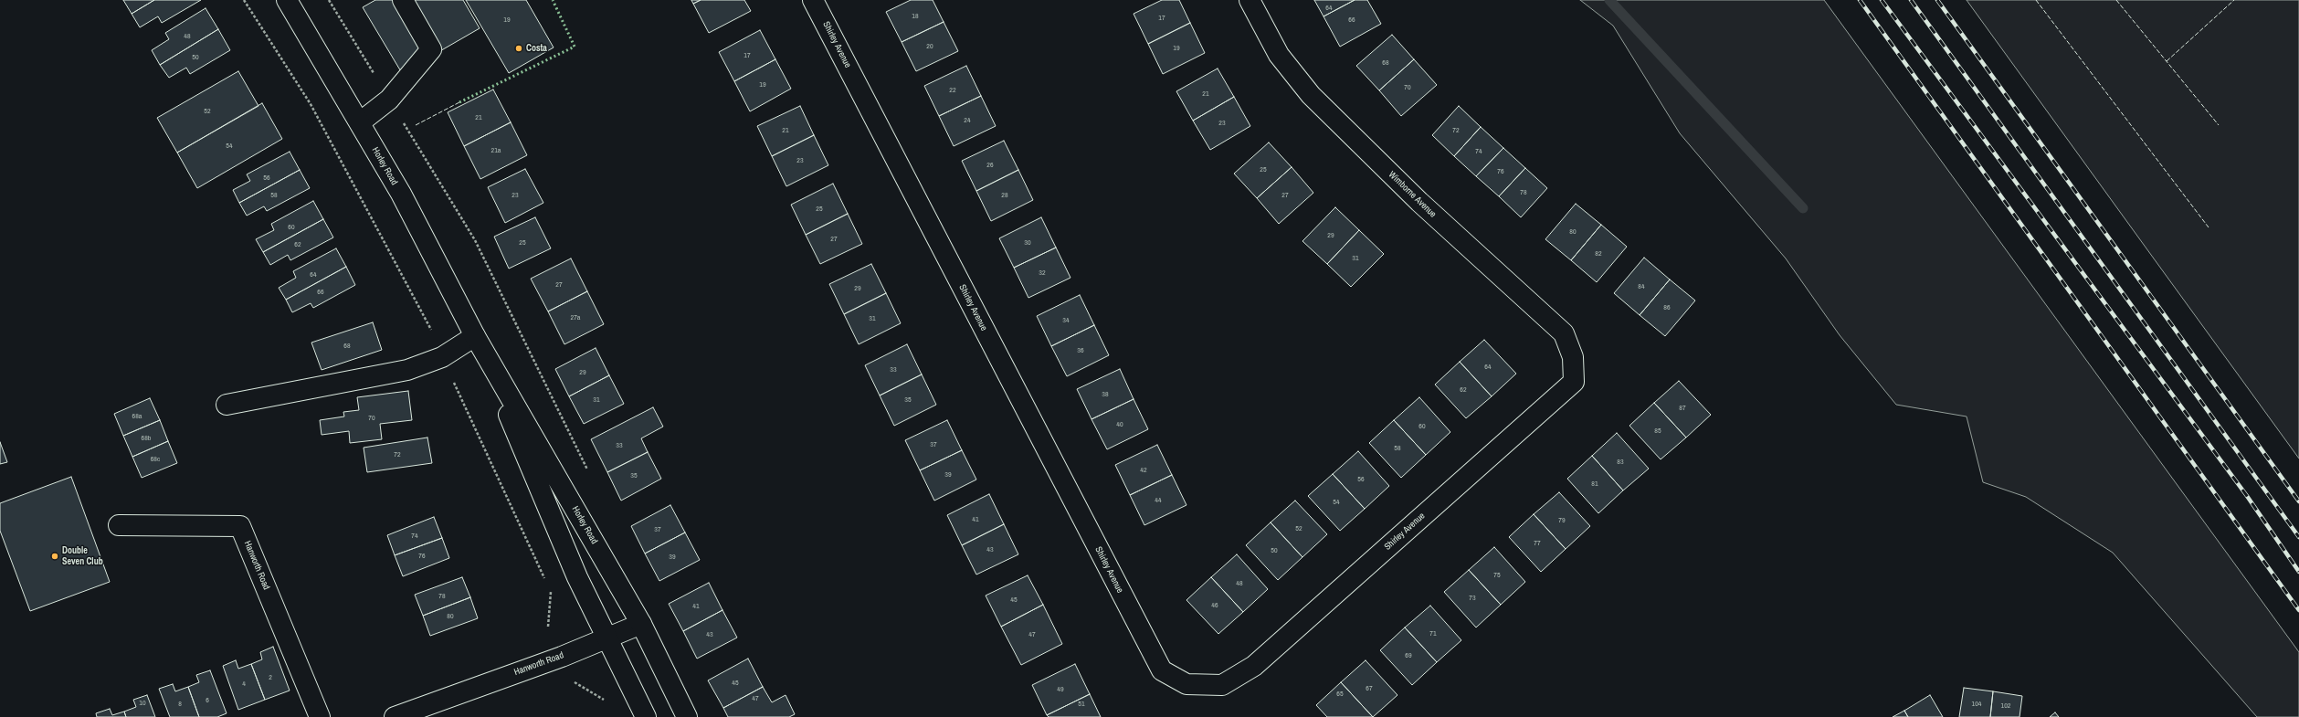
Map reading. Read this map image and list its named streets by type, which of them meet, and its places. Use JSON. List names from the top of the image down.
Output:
{
  "streets": {
    "street": [
      "Shirley Avenue",
      "Horley Road",
      "Wimborne Avenue",
      "Hanworth Road"
    ]
  },
  "crossings": [
    ["Shirley Avenue", "Wimborne Avenue"],
    ["Horley Road", "Hanworth Road"]
  ],
  "places": ["Costa", "Double Seven Club"],
  "house_numbers": [
    "64",
    "18",
    "17",
    "19",
    "66",
    "48",
    "20",
    "19",
    "17",
    "50",
    "68",
    "19",
    "70",
    "22",
    "21",
    "52",
    "21",
    "24",
    "23",
    "21",
    "72",
    "54",
    "21a",
    "74",
    "23",
    "26",
    "25",
    "76",
    "56",
    "78",
    "58",
    "23",
    "28",
    "27",
    "25",
    "60",
    "80",
    "29",
    "27",
    "25",
    "30",
    "62",
    "82",
    "31",
    "32",
    "64",
    "27",
    "84",
    "29",
    "66",
    "86",
    "27a",
    "31",
    "34",
    "68",
    "36",
    "64",
    "33",
    "29",
    "62",
    "38",
    "31",
    "35",
    "87",
    "68a",
    "70",
    "40",
    "60",
    "85",
    "68b",
    "37",
    "33",
    "58",
    "72",
    "68c",
    "83",
    "42",
    "39",
    "35",
    "56",
    "81",
    "44",
    "54",
    "41",
    "79",
    "52",
    "37",
    "74",
    "77",
    "43",
    "50",
    "76",
    "39",
    "75",
    "48",
    "78",
    "73",
    "45",
    "46",
    "41",
    "80",
    "71",
    "43",
    "47",
    "69",
    "2",
    "45",
    "4",
    "67",
    "49",
    "65",
    "47",
    "6",
    "10",
    "8",
    "51",
    "104",
    "102"
  ]
}
